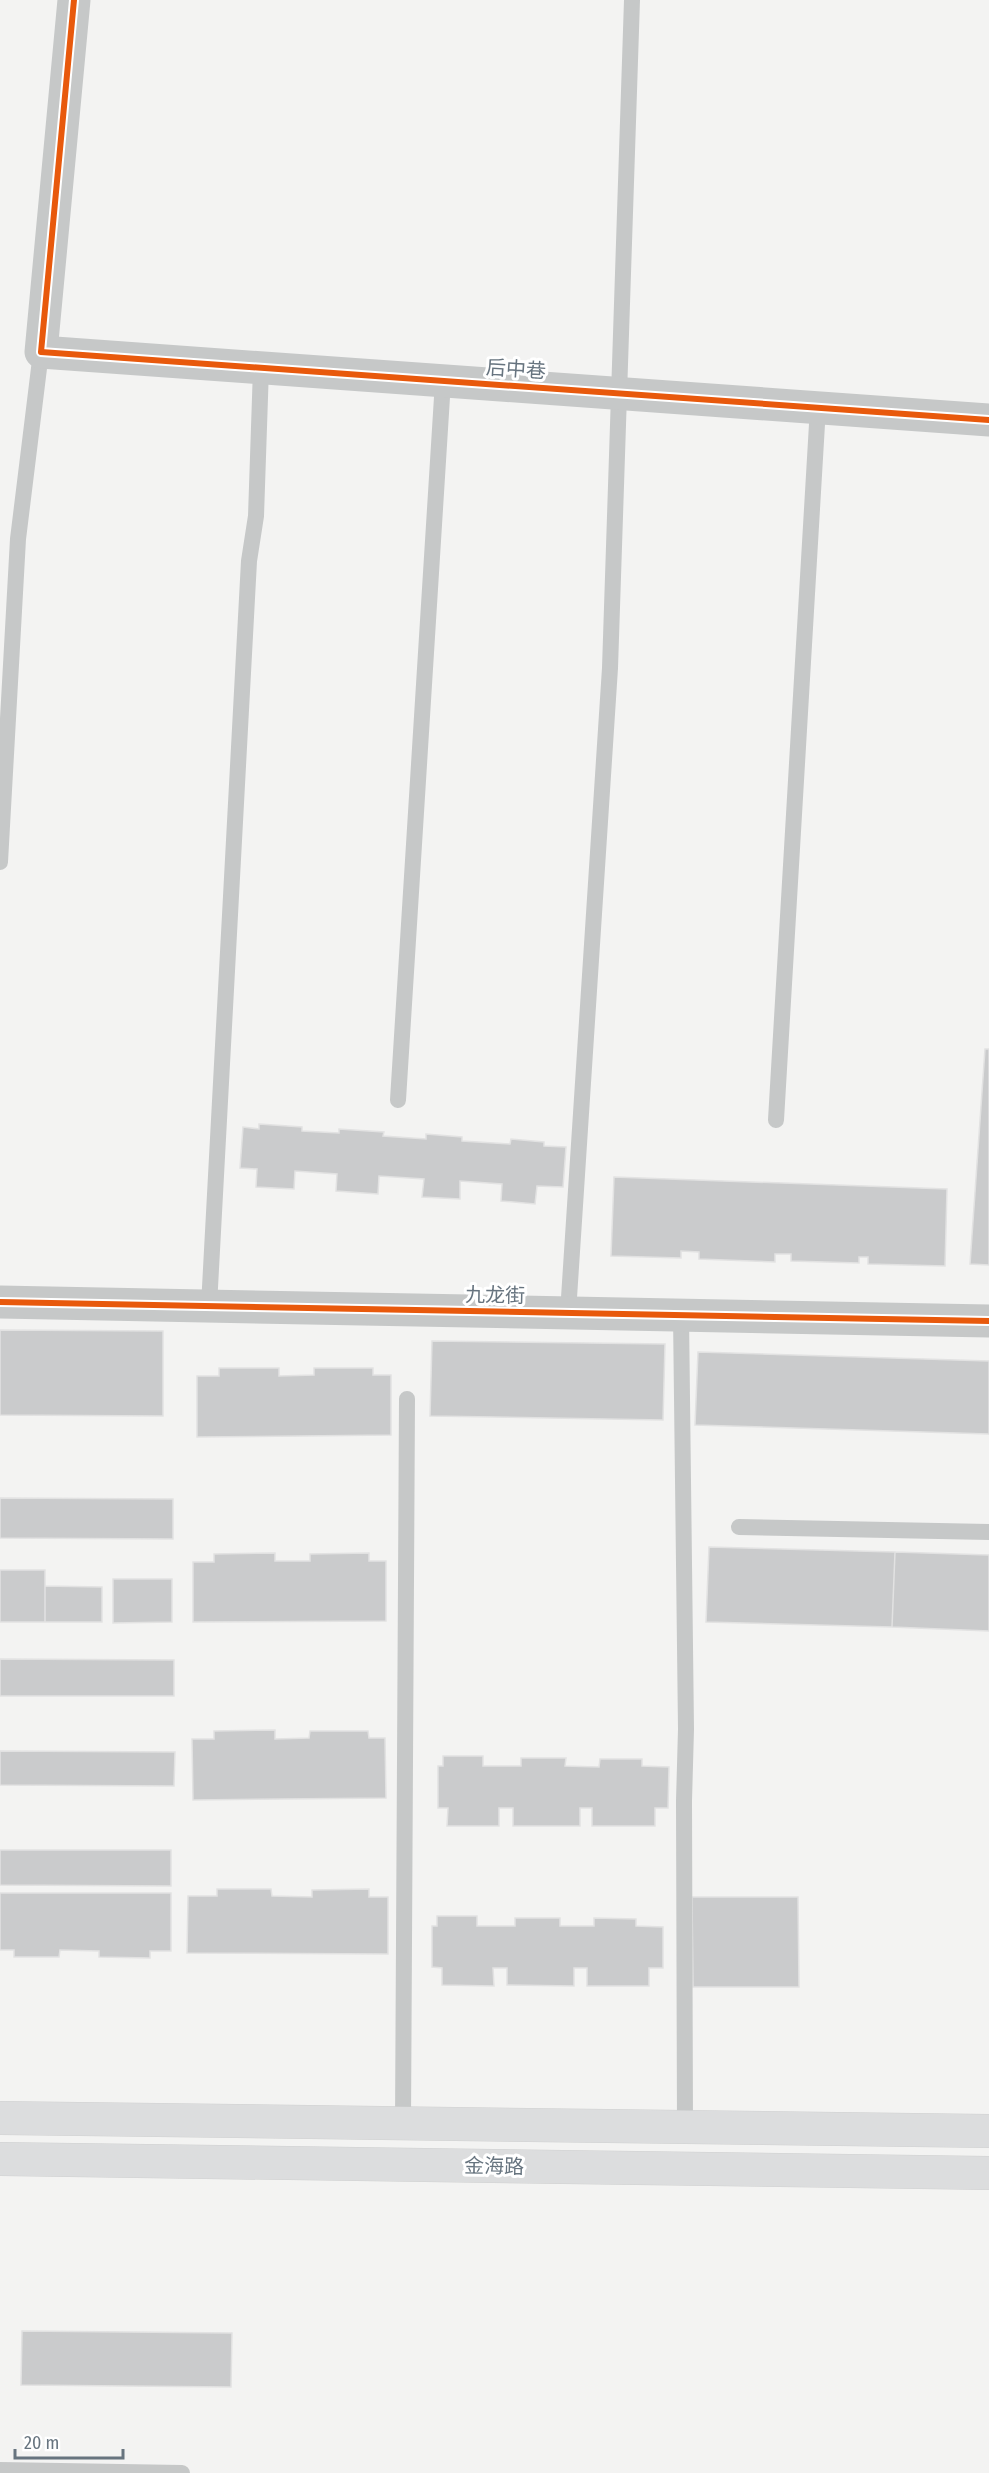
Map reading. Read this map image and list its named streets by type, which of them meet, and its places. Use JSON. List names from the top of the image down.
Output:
{
  "streets": {
    "main road": ["金海路"],
    "street": ["后中巷", "九龙街"]
  },
  "scale_bar": "20 m"
}
